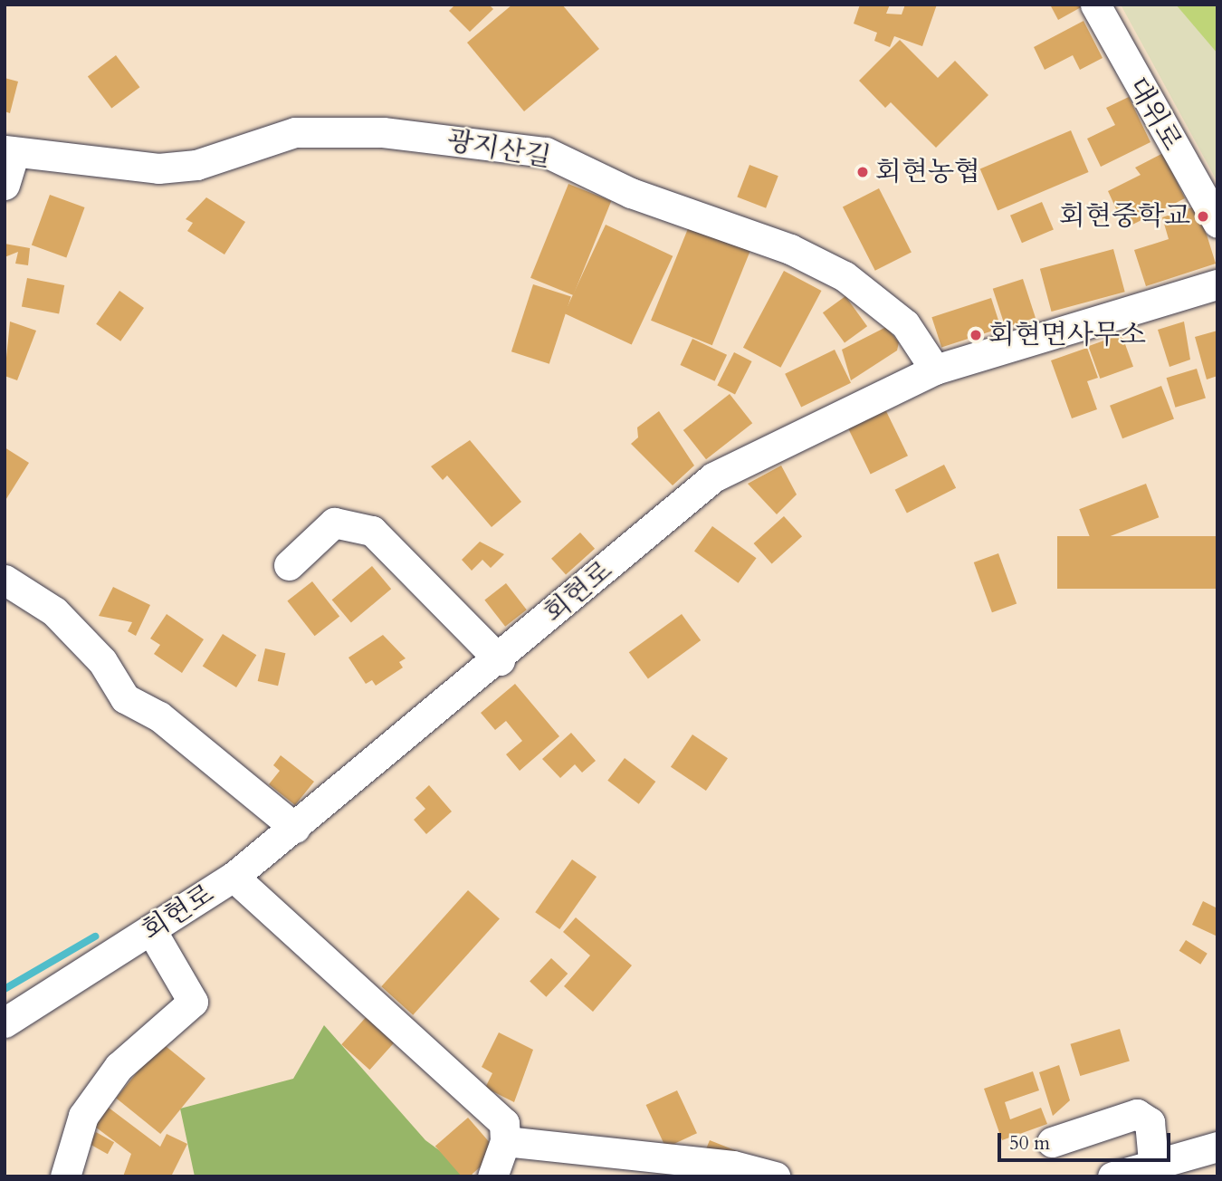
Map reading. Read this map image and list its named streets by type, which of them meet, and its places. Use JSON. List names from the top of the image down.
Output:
{
  "streets": {
    "street": ["대위로", "광지산길", "회현로"]
  },
  "crossings": [
    ["광지산길", "회현로"]
  ],
  "places": ["회현농협", "회현중학교", "회현면사무소"],
  "scale_bar": "50 m"
}
